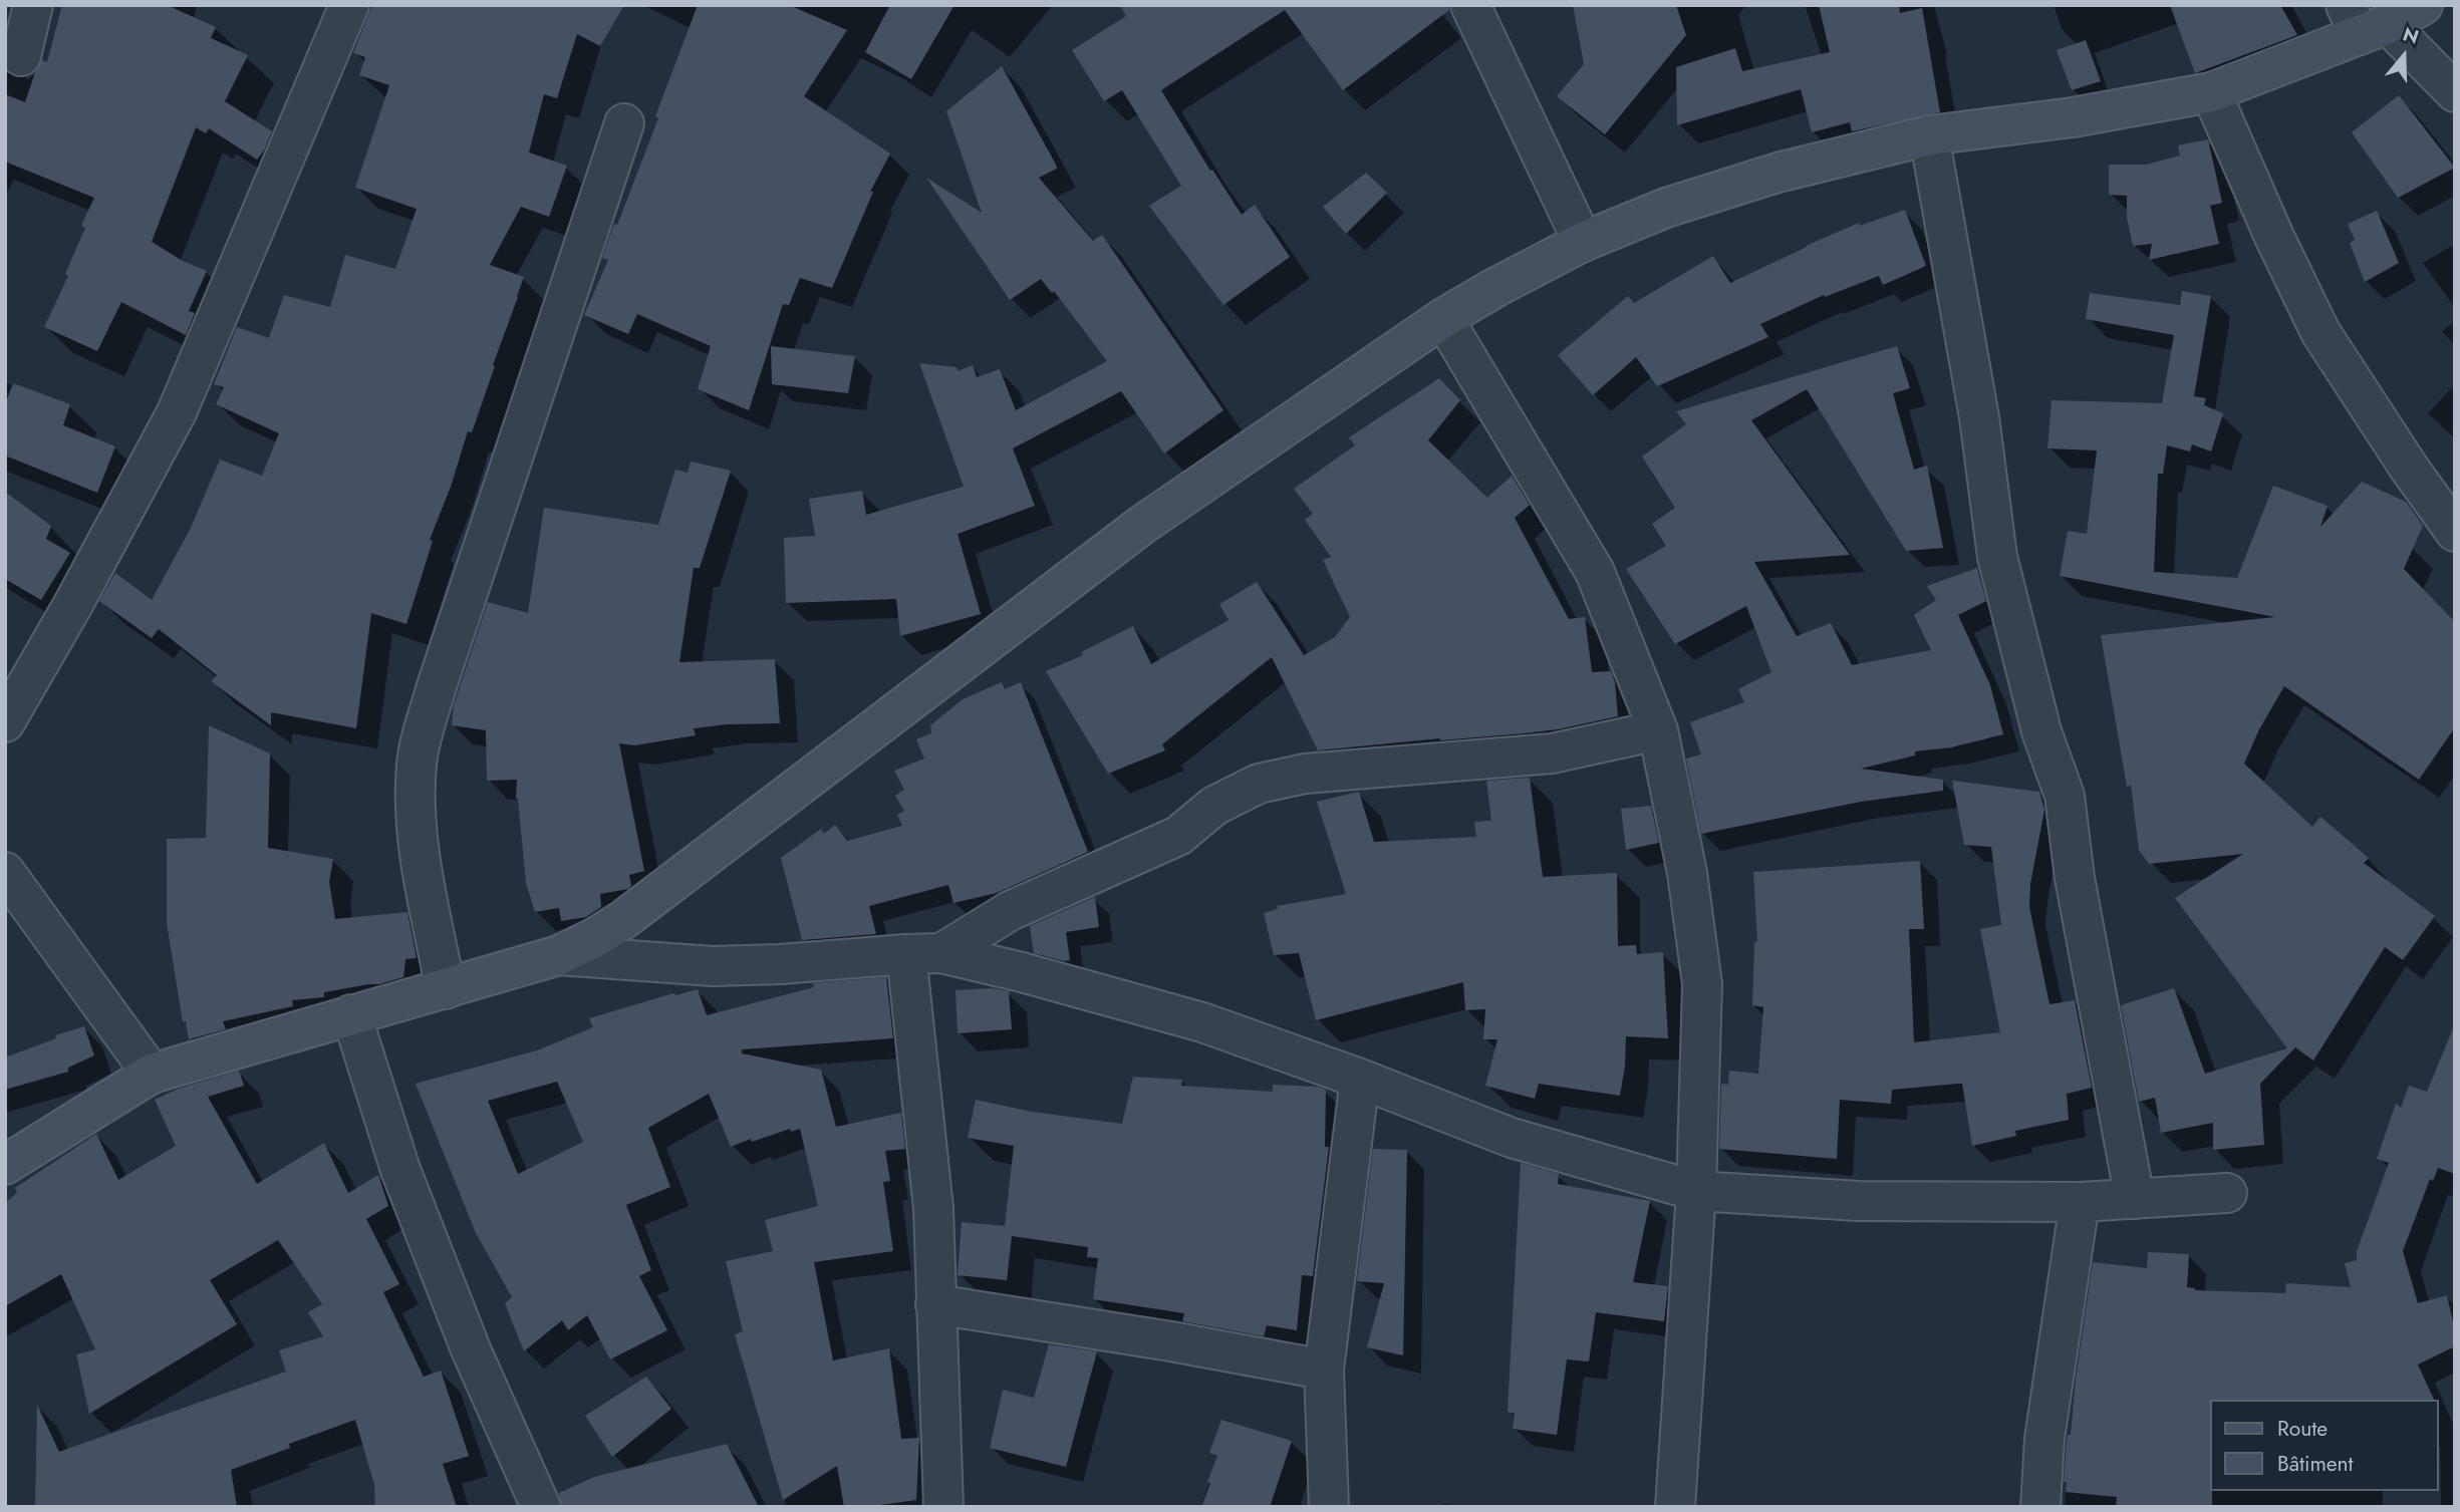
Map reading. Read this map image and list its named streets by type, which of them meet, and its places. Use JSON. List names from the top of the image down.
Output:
{
  "legend": ["Route", "Bâtiment"],
  "north": "top"
}
